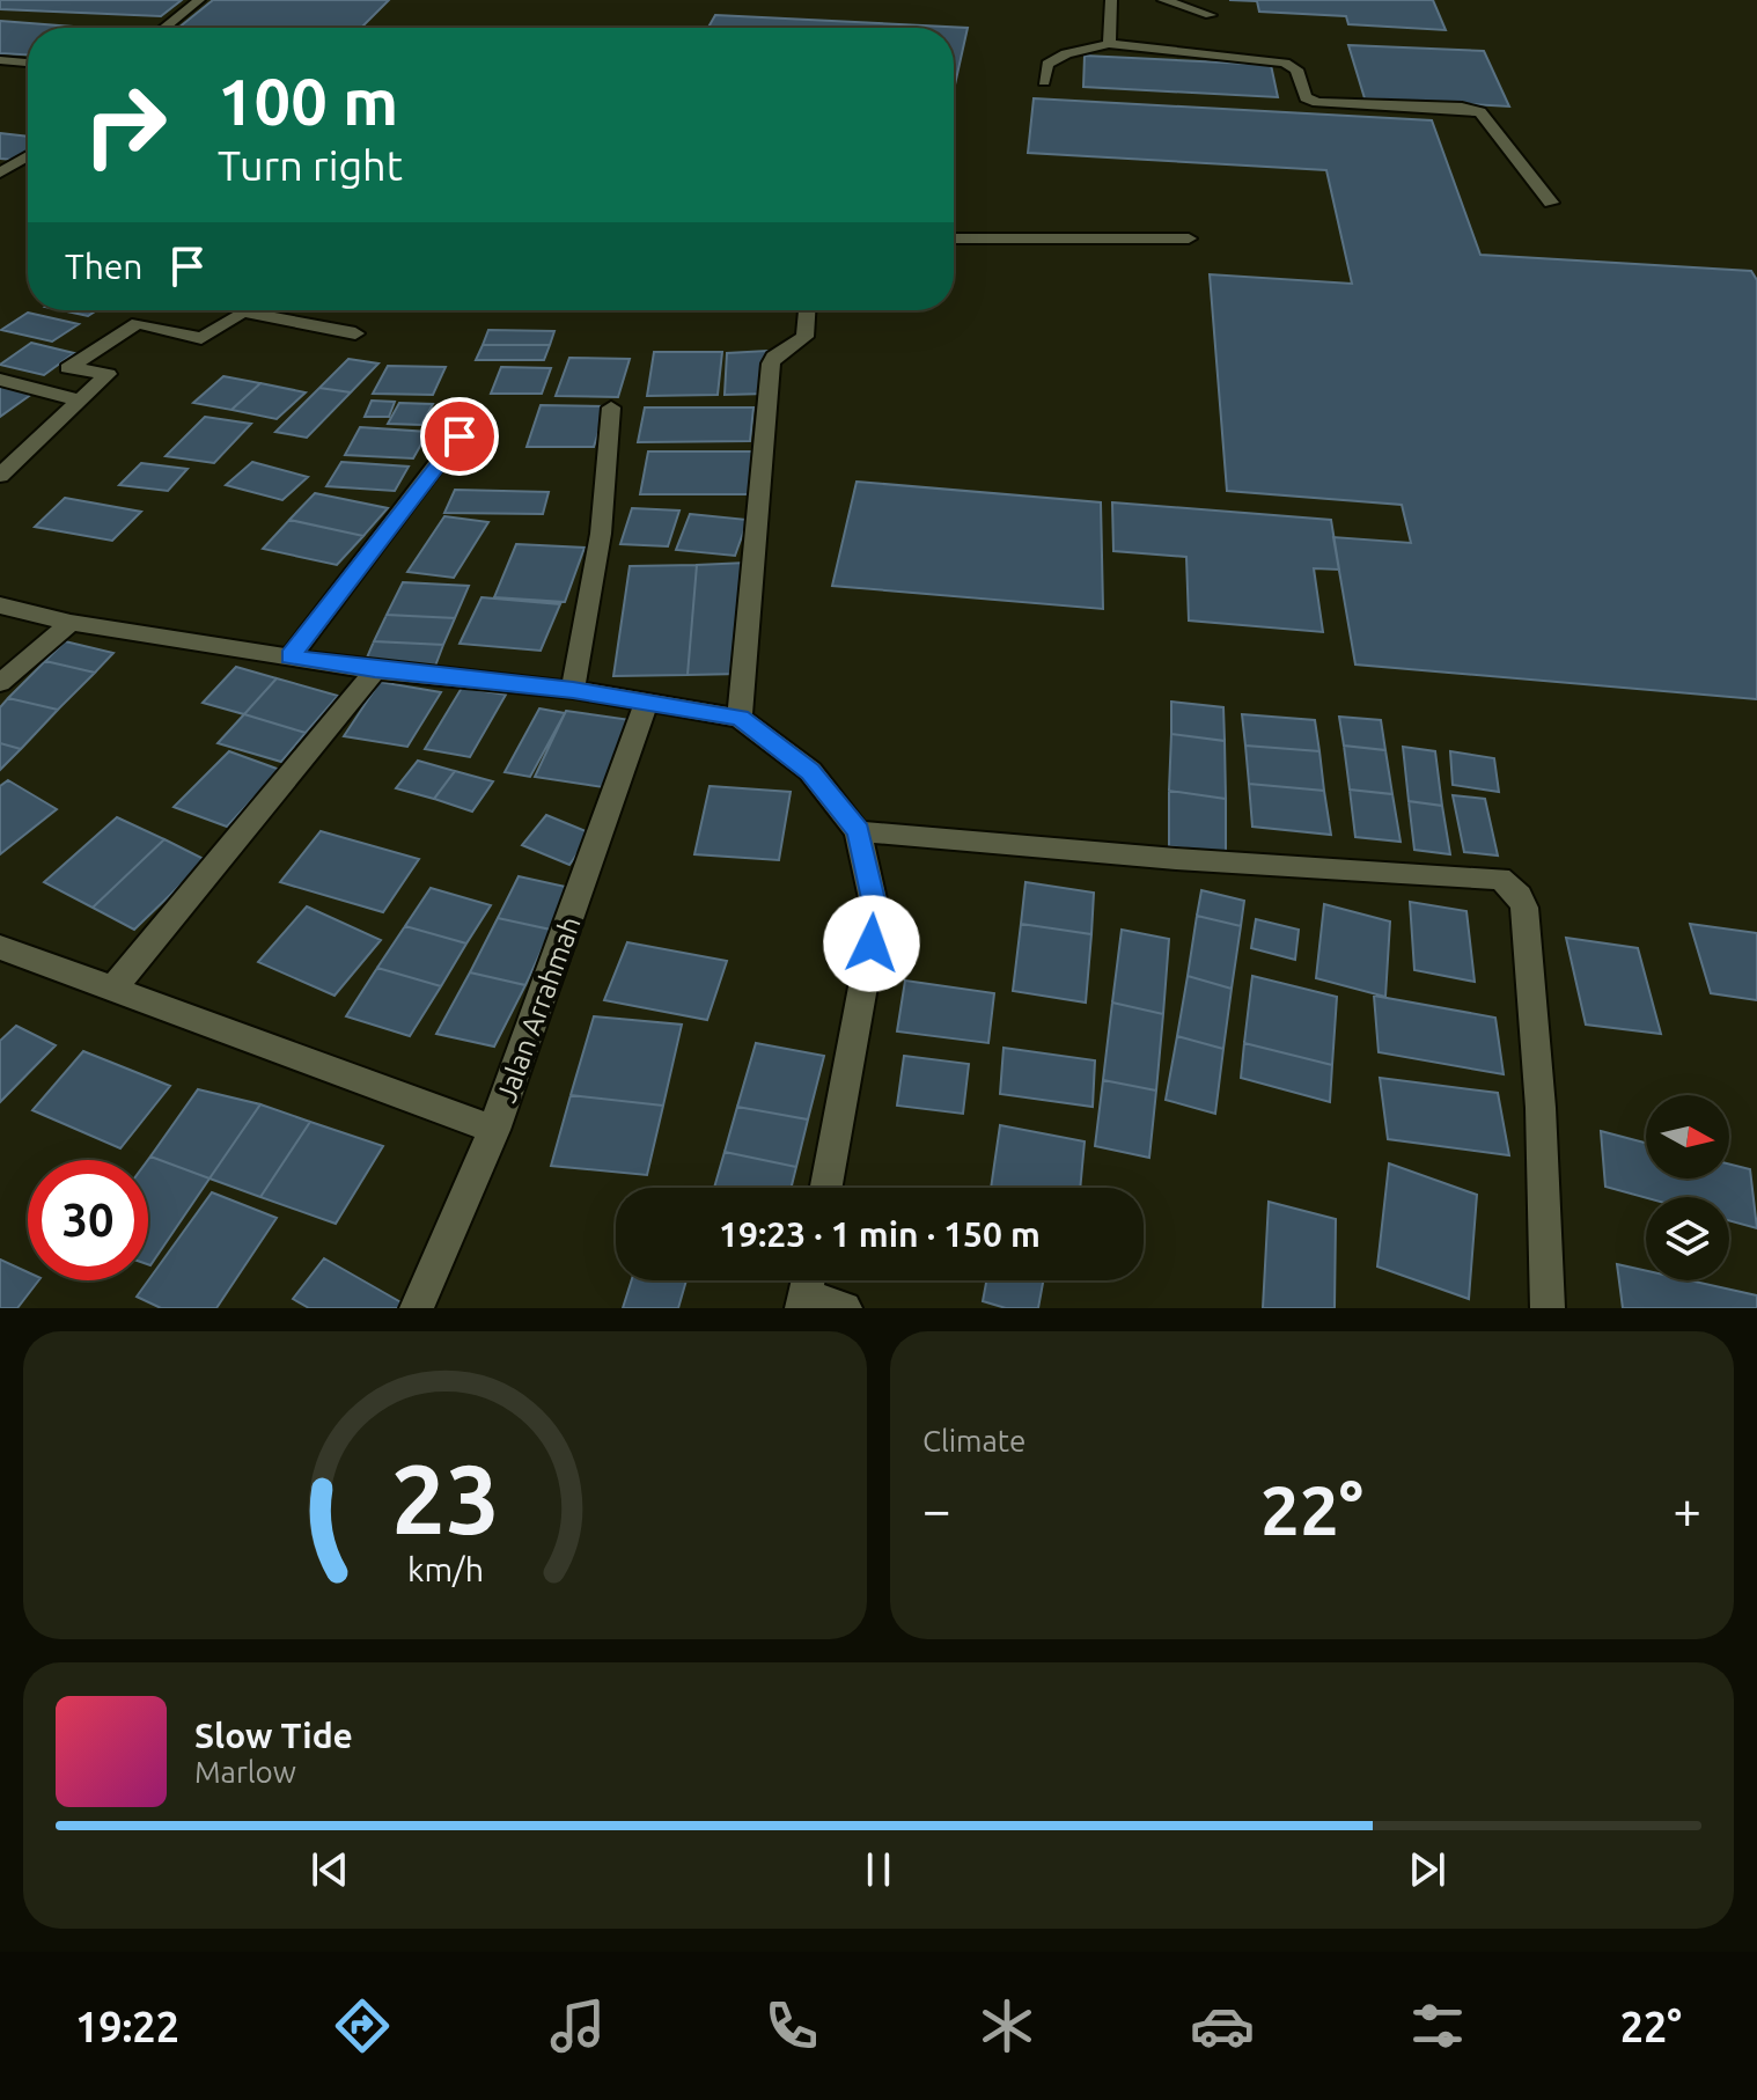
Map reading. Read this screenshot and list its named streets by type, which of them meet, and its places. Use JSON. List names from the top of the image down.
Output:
{
  "streets": {
    "street": ["Jalan Arrahmah"]
  },
  "north": "right",
  "page": {
    "turn": ["100 m", "Turn right"],
    "then": "Then",
    "limit": "30",
    "trip": "19:23 · 1 min · 150 m",
    "tile": "Climate",
    "heat": ["−", "22°", "+"],
    "song": ["Slow Tide", "Marlow"],
    "tabs": ["19:22", "22°"],
    "gauge": ["23", "km/h"]
  }
}
